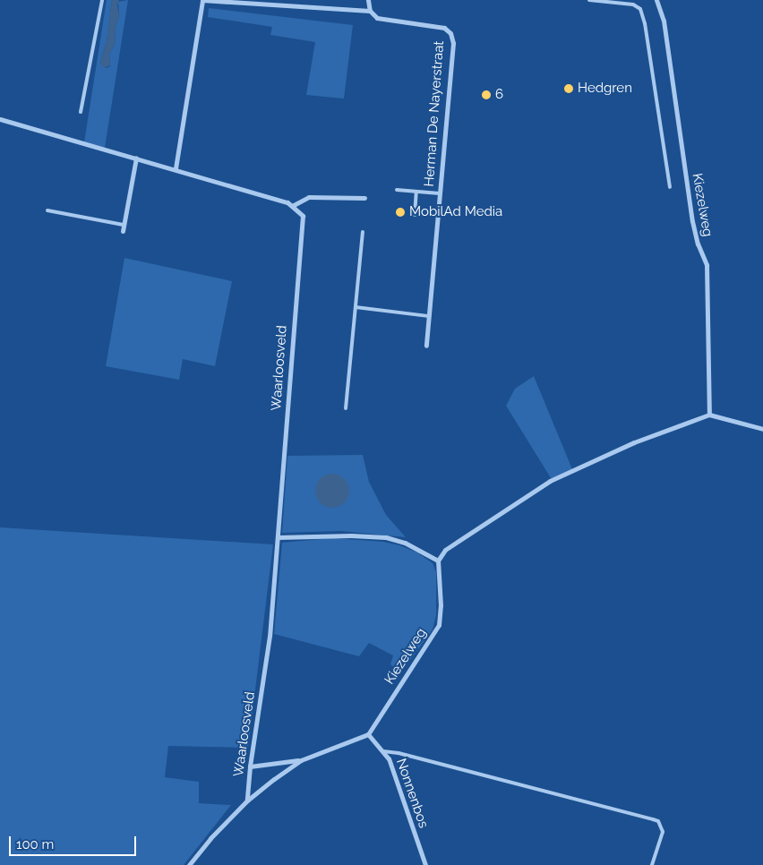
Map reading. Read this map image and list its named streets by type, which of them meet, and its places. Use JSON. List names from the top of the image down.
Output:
{
  "streets": {
    "street": [
      "Herman De Nayerstraat",
      "Kiezelweg",
      "Waarloosveld",
      "Nonnenbos"
    ]
  },
  "crossings": [
    ["Kiezelweg", "Nonnenbos"]
  ],
  "places": ["Hedgren", "6", "MobilAd Media"],
  "scale_bar": "100 m"
}
